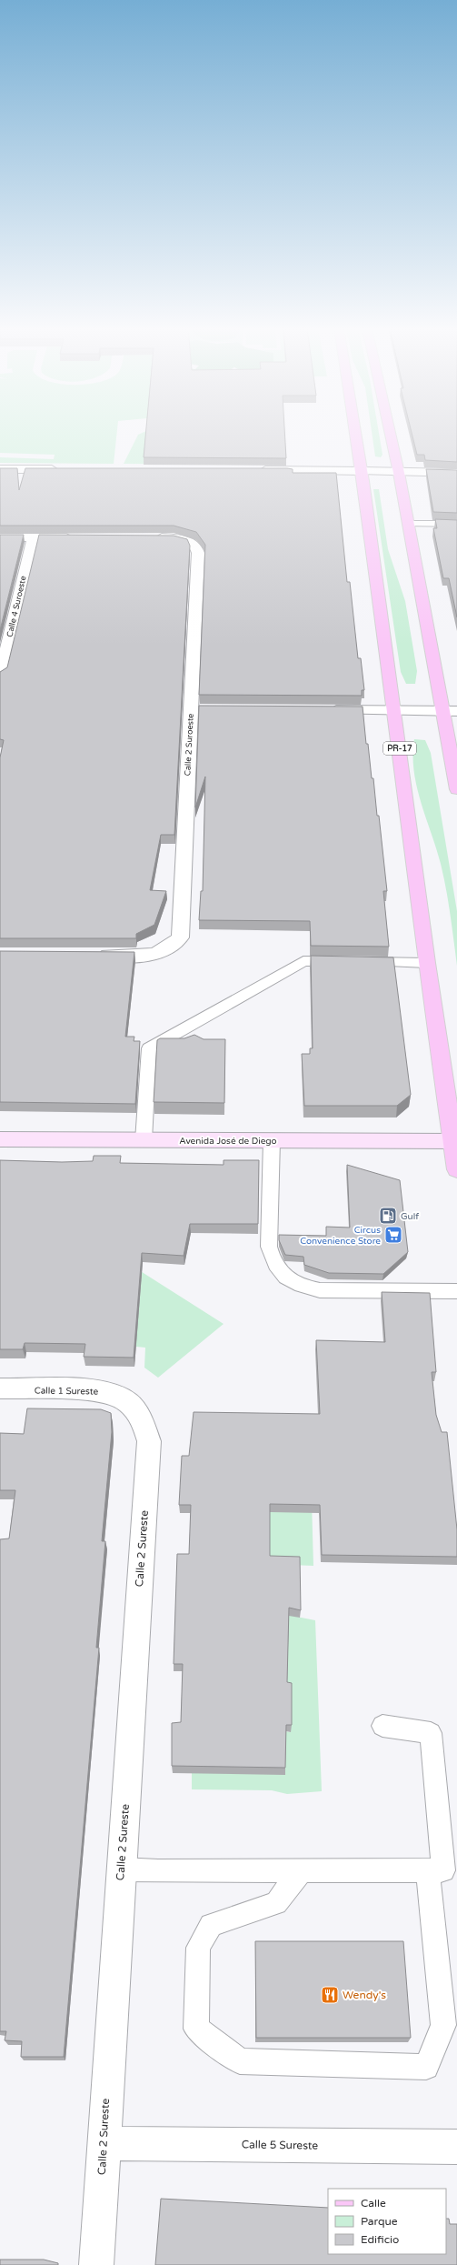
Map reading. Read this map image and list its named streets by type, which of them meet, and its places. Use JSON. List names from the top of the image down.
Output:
{
  "streets": {
    "main road": ["PR-17", "Avenida José de Diego"],
    "street": [
      "Calle 4 Suroeste",
      "Calle 2 Suroeste",
      "Calle 1 Sureste",
      "Calle 2 Sureste",
      "Calle 5 Sureste"
    ]
  },
  "crossings": [
    ["PR-17", "Avenida José de Diego"],
    ["Calle 1 Sureste", "Calle 2 Sureste"],
    ["Calle 2 Sureste", "Calle 5 Sureste"]
  ],
  "places": {
    "fuel station": ["Gulf"],
    "supermarket": ["Circus Convenience Store"],
    "restaurant": ["Wendy's"]
  },
  "legend": ["Calle", "Parque", "Edificio"]
}
